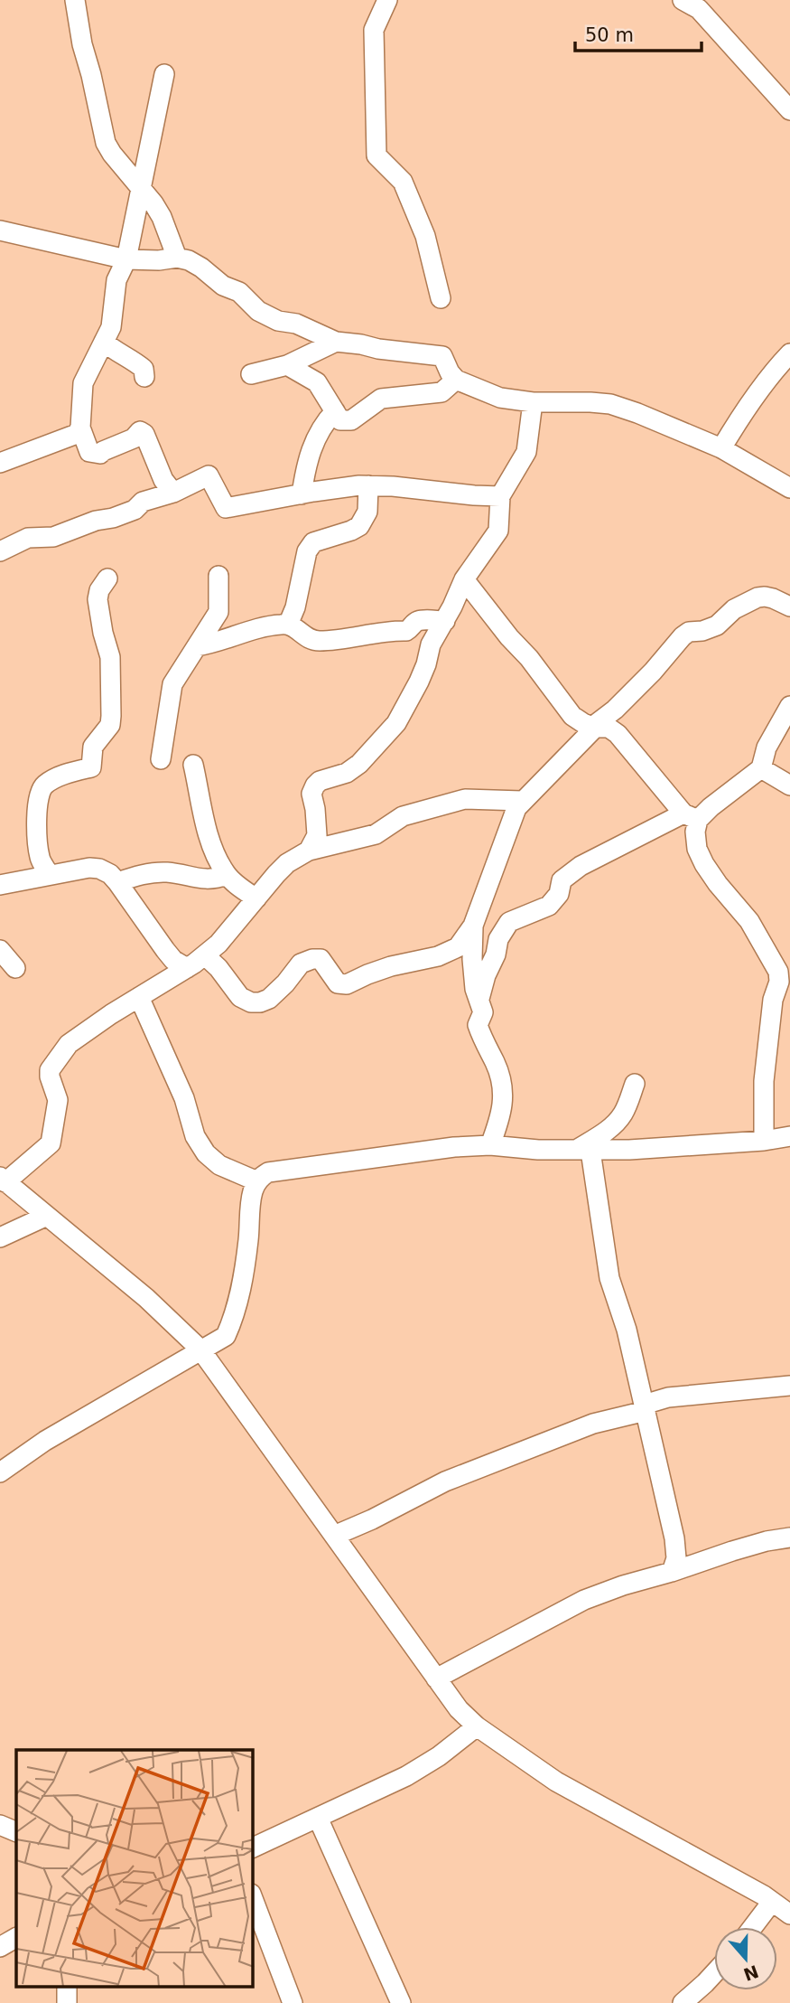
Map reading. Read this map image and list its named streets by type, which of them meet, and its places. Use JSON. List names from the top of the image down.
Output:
{
  "scale_bar": "50 m",
  "north": "bottom"
}
